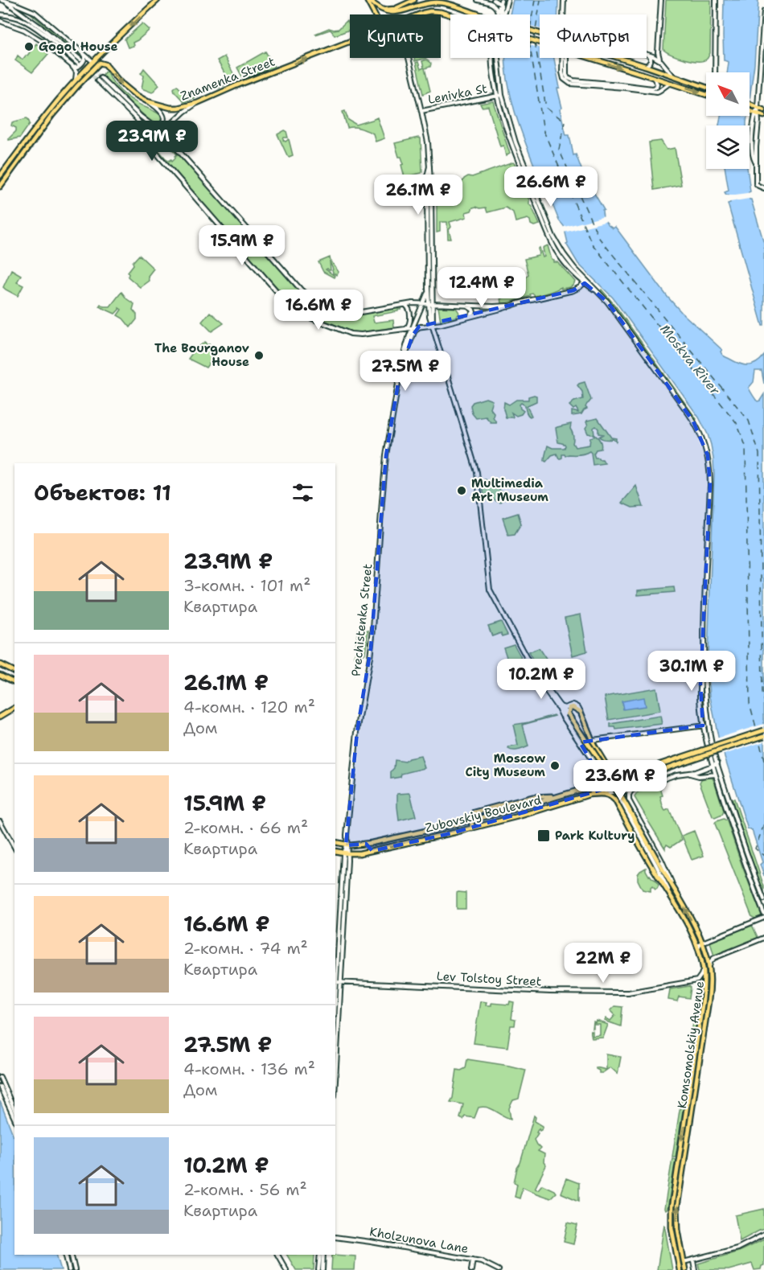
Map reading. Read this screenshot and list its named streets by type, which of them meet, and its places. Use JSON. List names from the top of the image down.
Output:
{
  "streets": {
    "main road": [
      "Znamenka Street",
      "Lenivka St",
      "Prechistenka Street",
      "Zubovskiy Boulevard",
      "Lev Tolstoy Street",
      "Komsomolskiy Avenue",
      "Kholzunova Lane"
    ]
  },
  "crossings": [
    ["Prechistenka Street", "Zubovskiy Boulevard"],
    ["Lev Tolstoy Street", "Komsomolskiy Avenue"]
  ],
  "one_way": ["Znamenka Street"],
  "water": ["Moskva River"],
  "places": {
    "other": [
      "Gogol House",
      "The Bourganov House",
      "Multimedia Art Museum",
      "Moscow City Museum"
    ],
    "transit": ["Park Kultury"]
  },
  "north": "top left",
  "page": {
    "chip": ["Купить", "Снять", "Фильтры"],
    "price": [
      "23.9M ₽",
      "26.6M ₽",
      "26.1M ₽",
      "15.9M ₽",
      "12.4M ₽",
      "16.6M ₽",
      "27.5M ₽",
      "30.1M ₽",
      "10.2M ₽",
      "23.6M ₽",
      "22M ₽"
    ],
    "heading": "Объектов: 11",
    "list": [
      {
        "name": "23.9M ₽",
        "note": "3-комн. · 101 m² · Квартира"
      },
      {
        "name": "26.1M ₽",
        "note": "4-комн. · 120 m² · Дом"
      },
      {
        "name": "15.9M ₽",
        "note": "2-комн. · 66 m² · Квартира"
      },
      {
        "name": "16.6M ₽",
        "note": "2-комн. · 74 m² · Квартира"
      },
      {
        "name": "27.5M ₽",
        "note": "4-комн. · 136 m² · Дом"
      },
      {
        "name": "10.2M ₽",
        "note": "2-комн. · 56 m² · Квартира"
      }
    ]
  }
}
